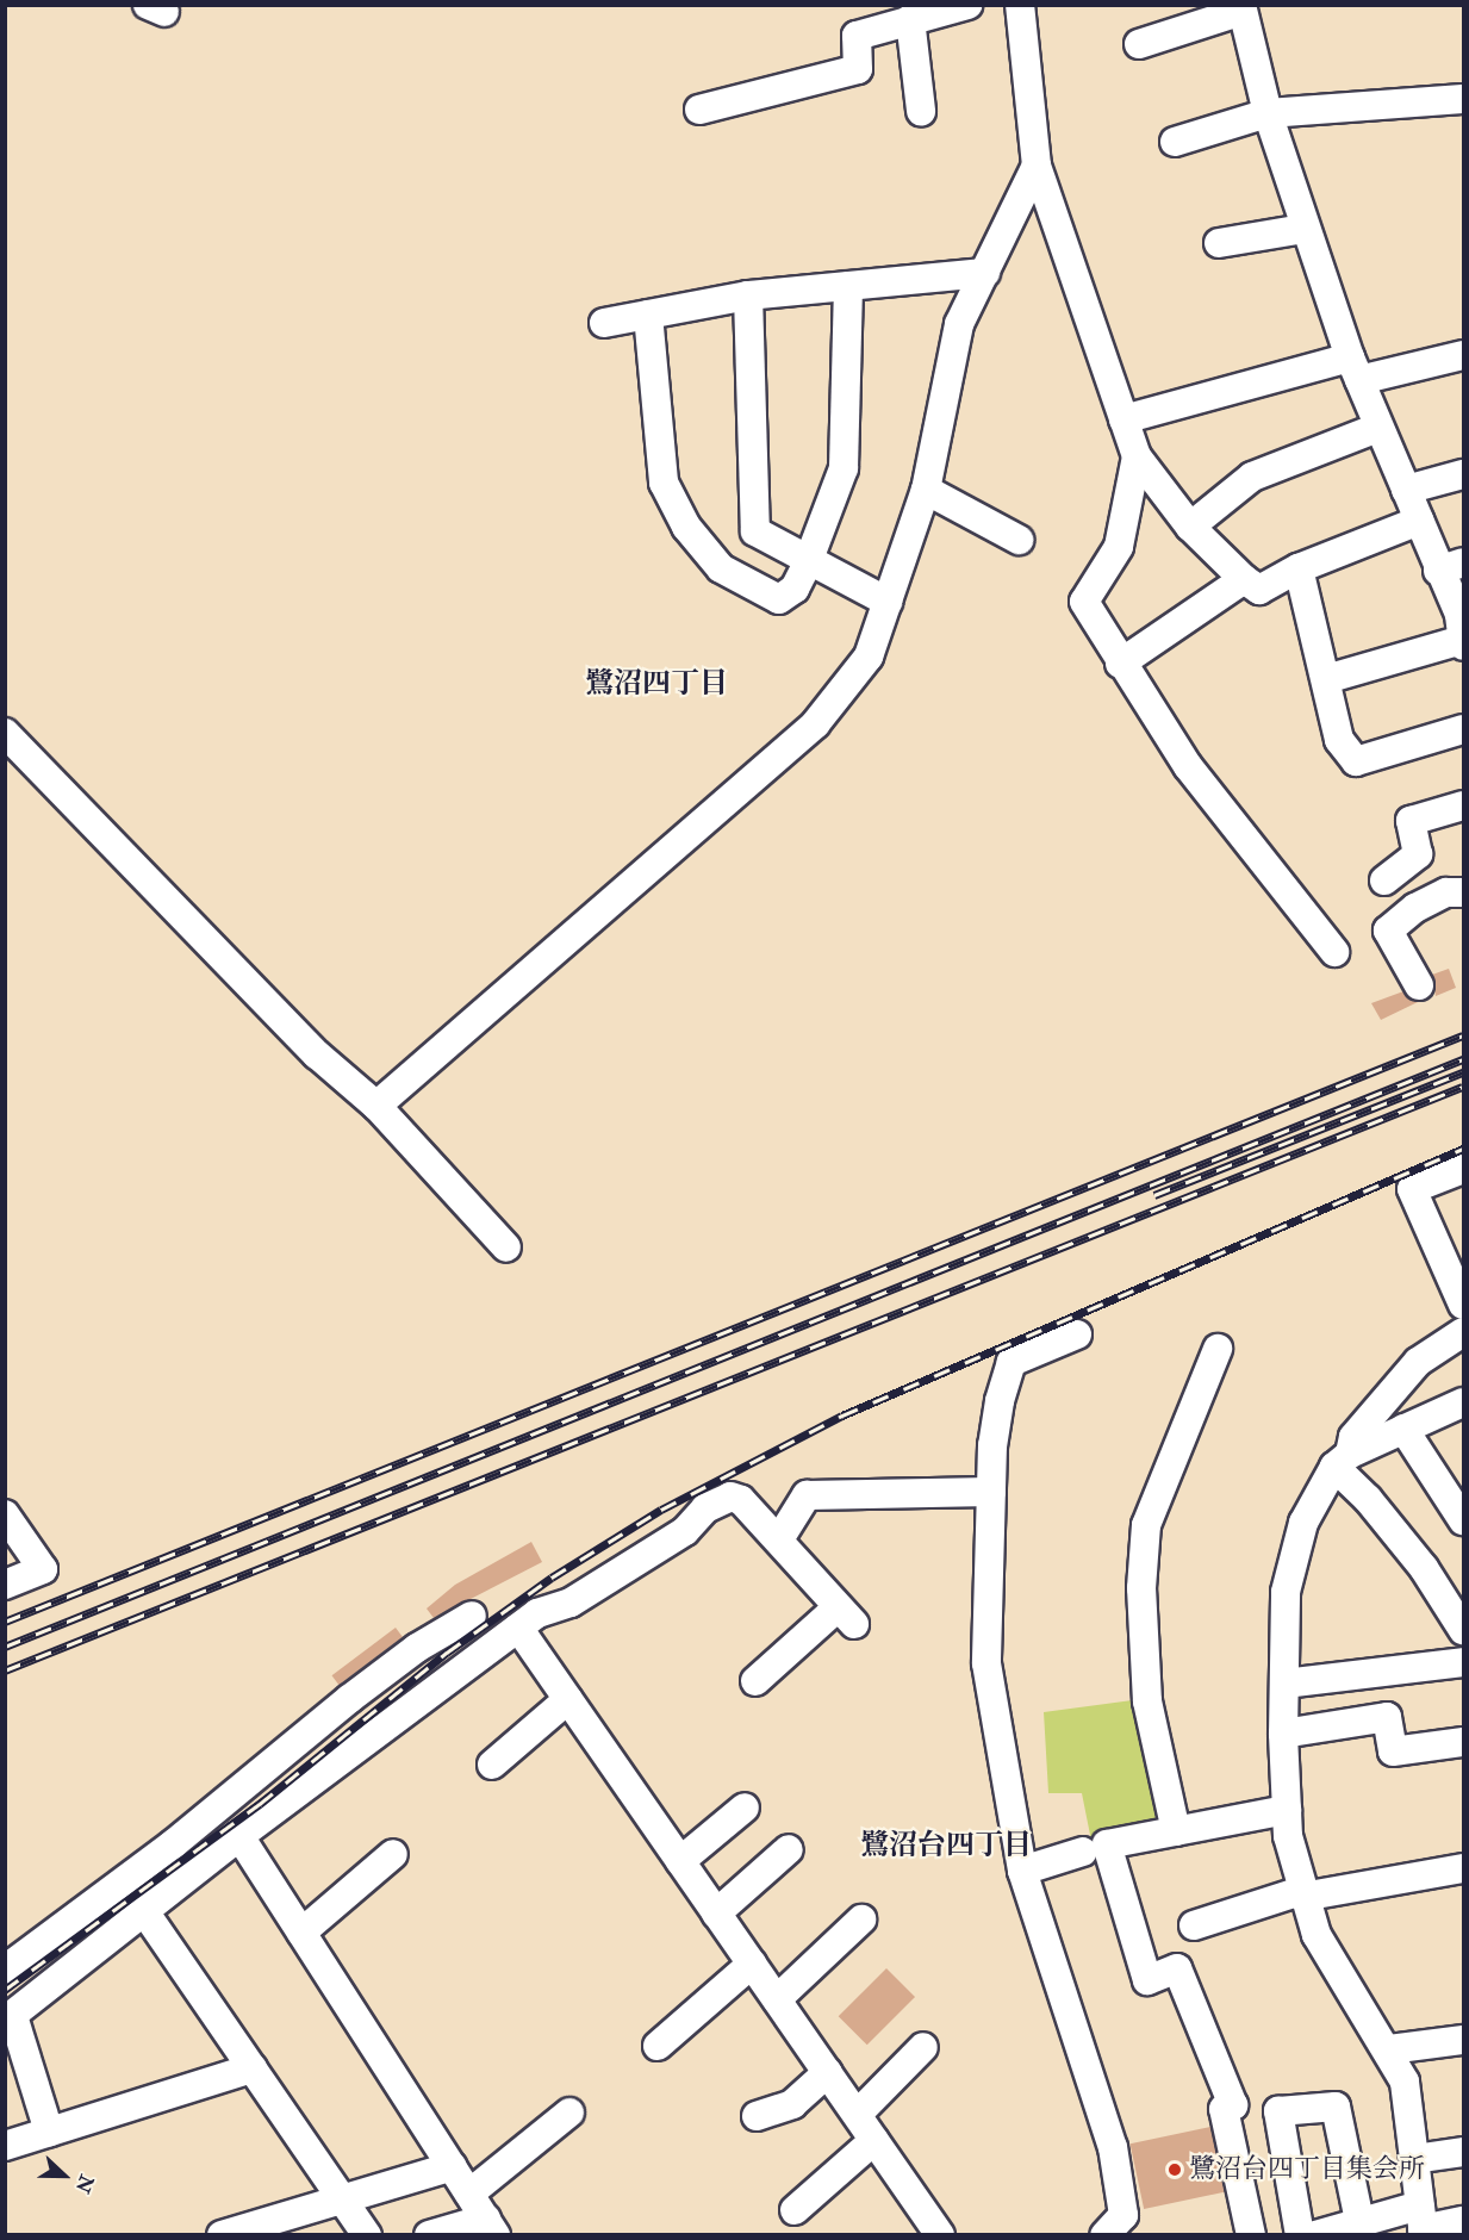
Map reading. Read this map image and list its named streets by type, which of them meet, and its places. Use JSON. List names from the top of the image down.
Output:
{
  "districts": ["鷺沼四丁目", "鷺沼台四丁目"],
  "places": ["鷺沼台四丁目集会所"],
  "north": "right"
}
